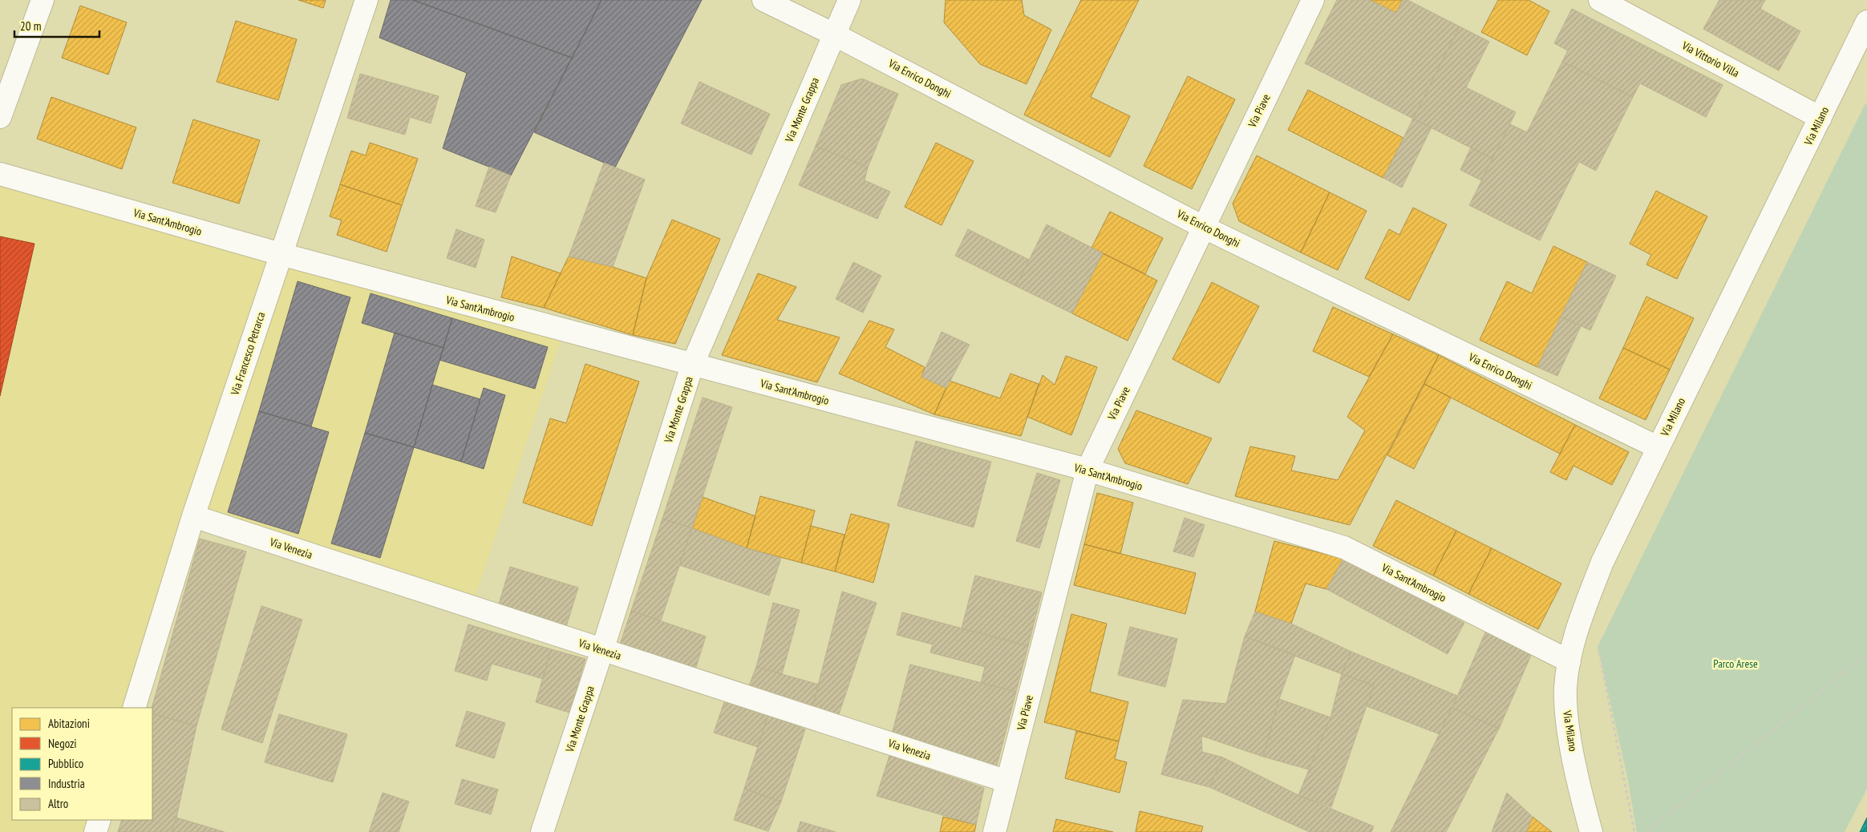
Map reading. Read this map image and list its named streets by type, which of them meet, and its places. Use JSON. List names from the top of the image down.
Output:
{
  "streets": {
    "street": [
      "Via Vittorio Villa",
      "Via Enrico Donghi",
      "Via Monte Grappa",
      "Via Piave",
      "Via Milano",
      "Via Sant'Ambrogio",
      "Via Francesco Petrarca",
      "Via Venezia"
    ]
  },
  "crossings": [
    ["Via Vittorio Villa", "Via Milano"],
    ["Via Enrico Donghi", "Via Monte Grappa"],
    ["Via Enrico Donghi", "Via Piave"],
    ["Via Enrico Donghi", "Via Milano"],
    ["Via Monte Grappa", "Via Sant'Ambrogio"],
    ["Via Monte Grappa", "Via Venezia"],
    ["Via Piave", "Via Sant'Ambrogio"],
    ["Via Piave", "Via Venezia"],
    ["Via Milano", "Via Sant'Ambrogio"],
    ["Via Sant'Ambrogio", "Via Francesco Petrarca"],
    ["Via Francesco Petrarca", "Via Venezia"]
  ],
  "parks": ["Parco Arese"],
  "legend": [
    "Abitazioni",
    "Negozi",
    "Pubblico",
    "Industria",
    "Altro"
  ],
  "scale_bar": "20 m"
}
